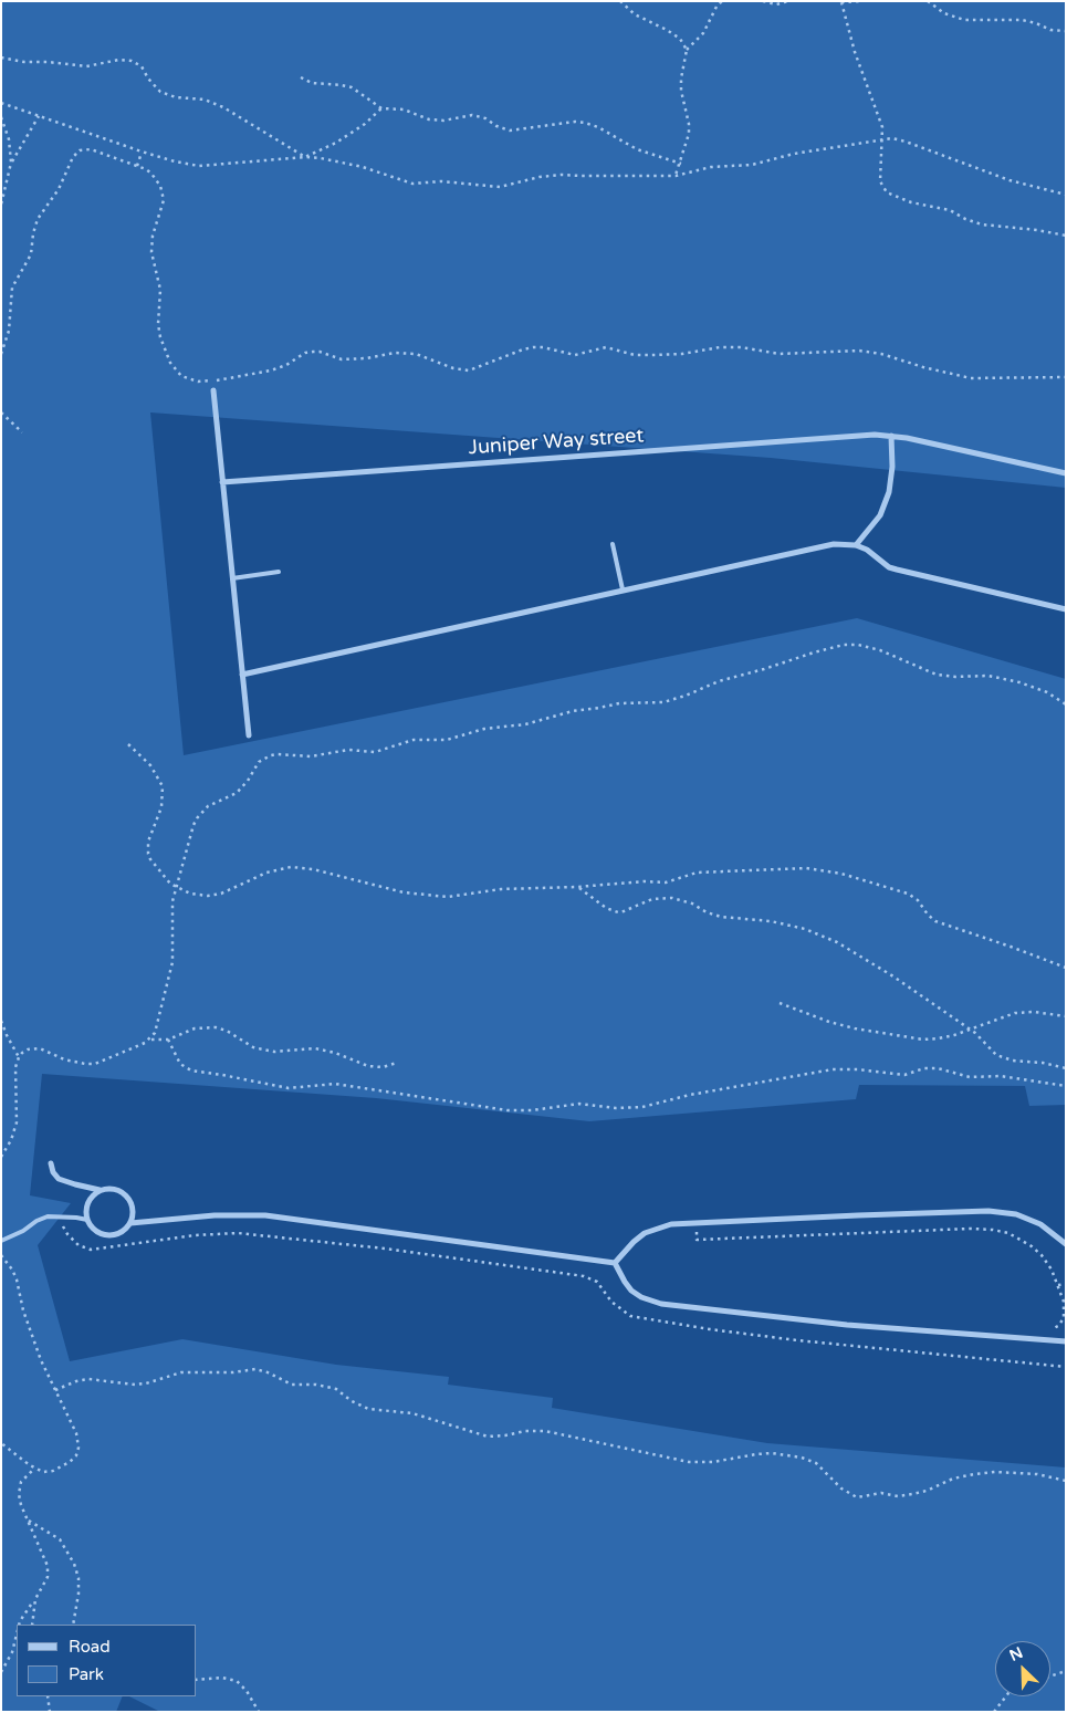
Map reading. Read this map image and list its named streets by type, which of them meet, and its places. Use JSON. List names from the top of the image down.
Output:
{
  "streets": {
    "street": ["Juniper Way street"]
  },
  "legend": ["Road", "Park"],
  "north": "top left"
}
